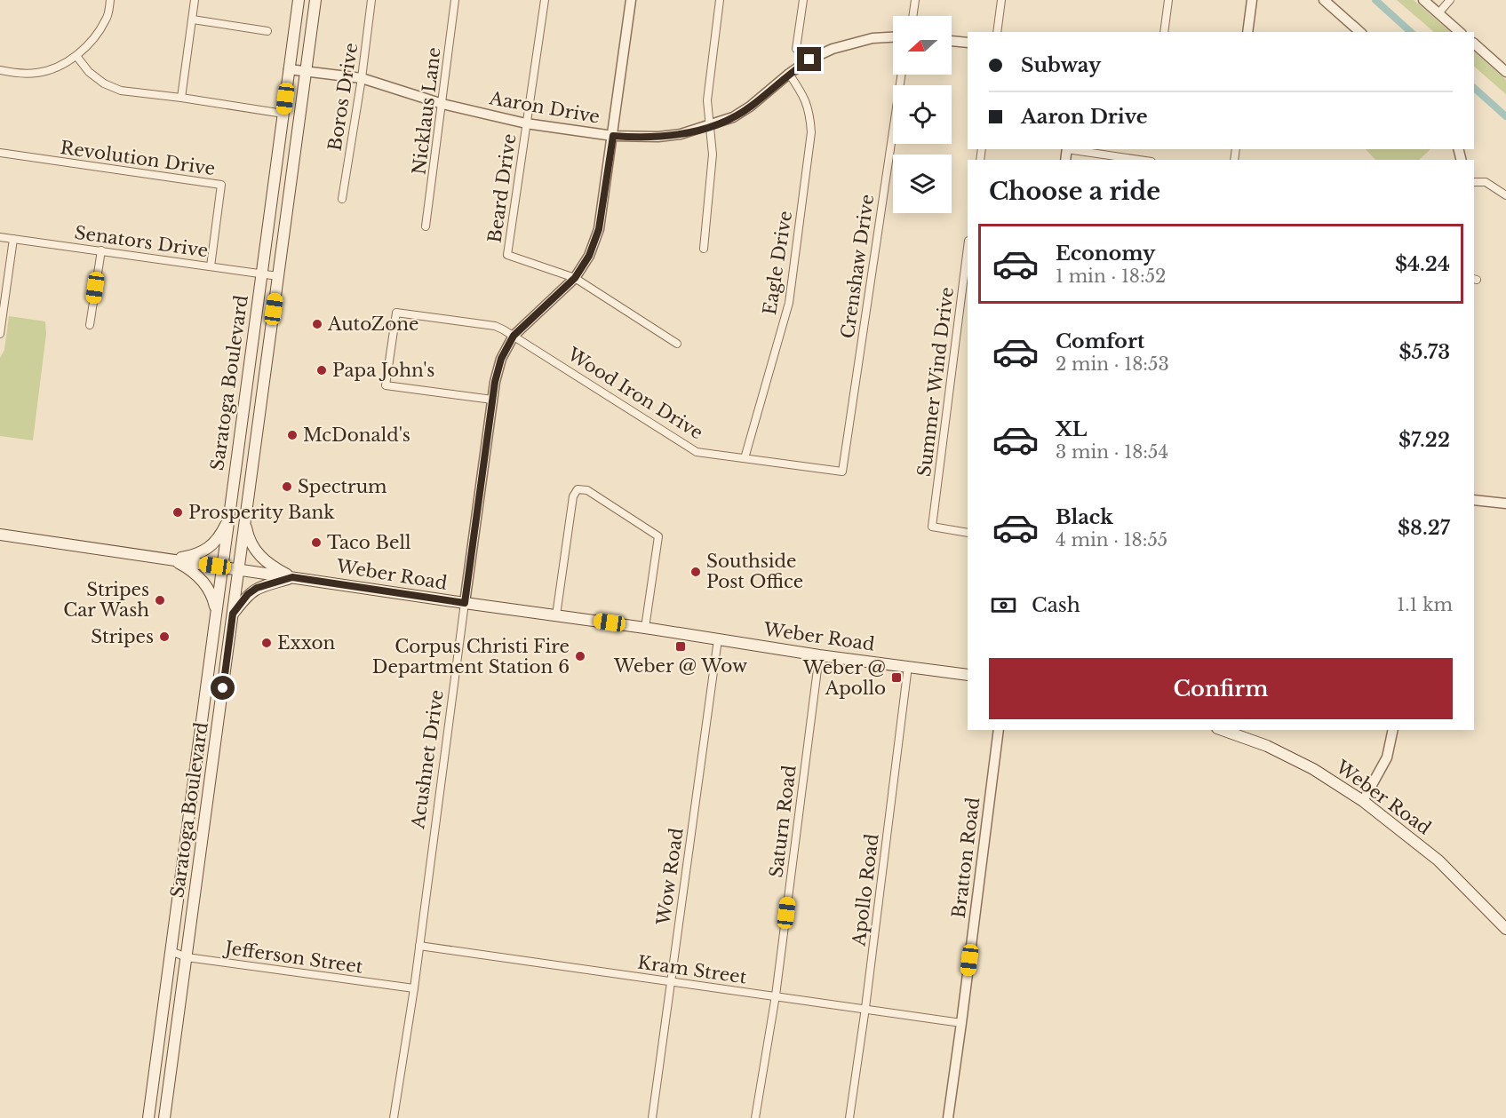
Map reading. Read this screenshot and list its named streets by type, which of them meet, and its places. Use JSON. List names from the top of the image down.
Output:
{
  "streets": {
    "main road": ["Saratoga Boulevard", "Weber Road"],
    "street": [
      "Boros Drive",
      "Aaron Drive",
      "Nicklaus Lane",
      "Revolution Drive",
      "Beard Drive",
      "Senators Drive",
      "Eagle Drive",
      "Crenshaw Drive",
      "Summer Wind Drive",
      "Wood Iron Drive",
      "Acushnet Drive",
      "Saturn Road",
      "Bratton Road",
      "Wow Road",
      "Apollo Road",
      "Jefferson Street",
      "Kram Street"
    ]
  },
  "crossings": [
    ["Boros Drive", "Aaron Drive"],
    ["Aaron Drive", "Nicklaus Lane"],
    ["Aaron Drive", "Beard Drive"],
    ["Aaron Drive", "Eagle Drive"],
    ["Aaron Drive", "Saratoga Boulevard"],
    ["Aaron Drive", "Acushnet Drive"],
    ["Revolution Drive", "Senators Drive"],
    ["Beard Drive", "Acushnet Drive"],
    ["Senators Drive", "Saratoga Boulevard"],
    ["Eagle Drive", "Wood Iron Drive"],
    ["Crenshaw Drive", "Wood Iron Drive"],
    ["Saratoga Boulevard", "Weber Road"],
    ["Saratoga Boulevard", "Jefferson Street"],
    ["Wood Iron Drive", "Acushnet Drive"],
    ["Weber Road", "Acushnet Drive"],
    ["Weber Road", "Saturn Road"],
    ["Weber Road", "Wow Road"],
    ["Weber Road", "Apollo Road"],
    ["Acushnet Drive", "Jefferson Street"],
    ["Acushnet Drive", "Kram Street"],
    ["Saturn Road", "Kram Street"],
    ["Bratton Road", "Kram Street"],
    ["Wow Road", "Kram Street"],
    ["Apollo Road", "Kram Street"]
  ],
  "places": {
    "other": [
      "AutoZone",
      "Papa John's",
      "McDonald's",
      "Spectrum",
      "Prosperity Bank",
      "Taco Bell",
      "Southside Post Office",
      "Stripes Car Wash",
      "Stripes",
      "Exxon",
      "Corpus Christi Fire Department Station 6"
    ],
    "transit": ["Weber @ Wow", "Weber @ Apollo"]
  },
  "north": "left",
  "page": {
    "banner": ["Subway", "Aaron Drive"],
    "heading": "Choose a ride",
    "list": [
      {
        "name": "Economy",
        "note": "1 min · 18:52",
        "value": "$4.24"
      },
      {
        "name": "Comfort",
        "note": "2 min · 18:53",
        "value": "$5.73"
      },
      {
        "name": "XL",
        "note": "3 min · 18:54",
        "value": "$7.22"
      },
      {
        "name": "Black",
        "note": "4 min · 18:55",
        "value": "$8.27"
      }
    ],
    "pay": ["Cash", "1.1 km"],
    "buttons": "Confirm"
  }
}
